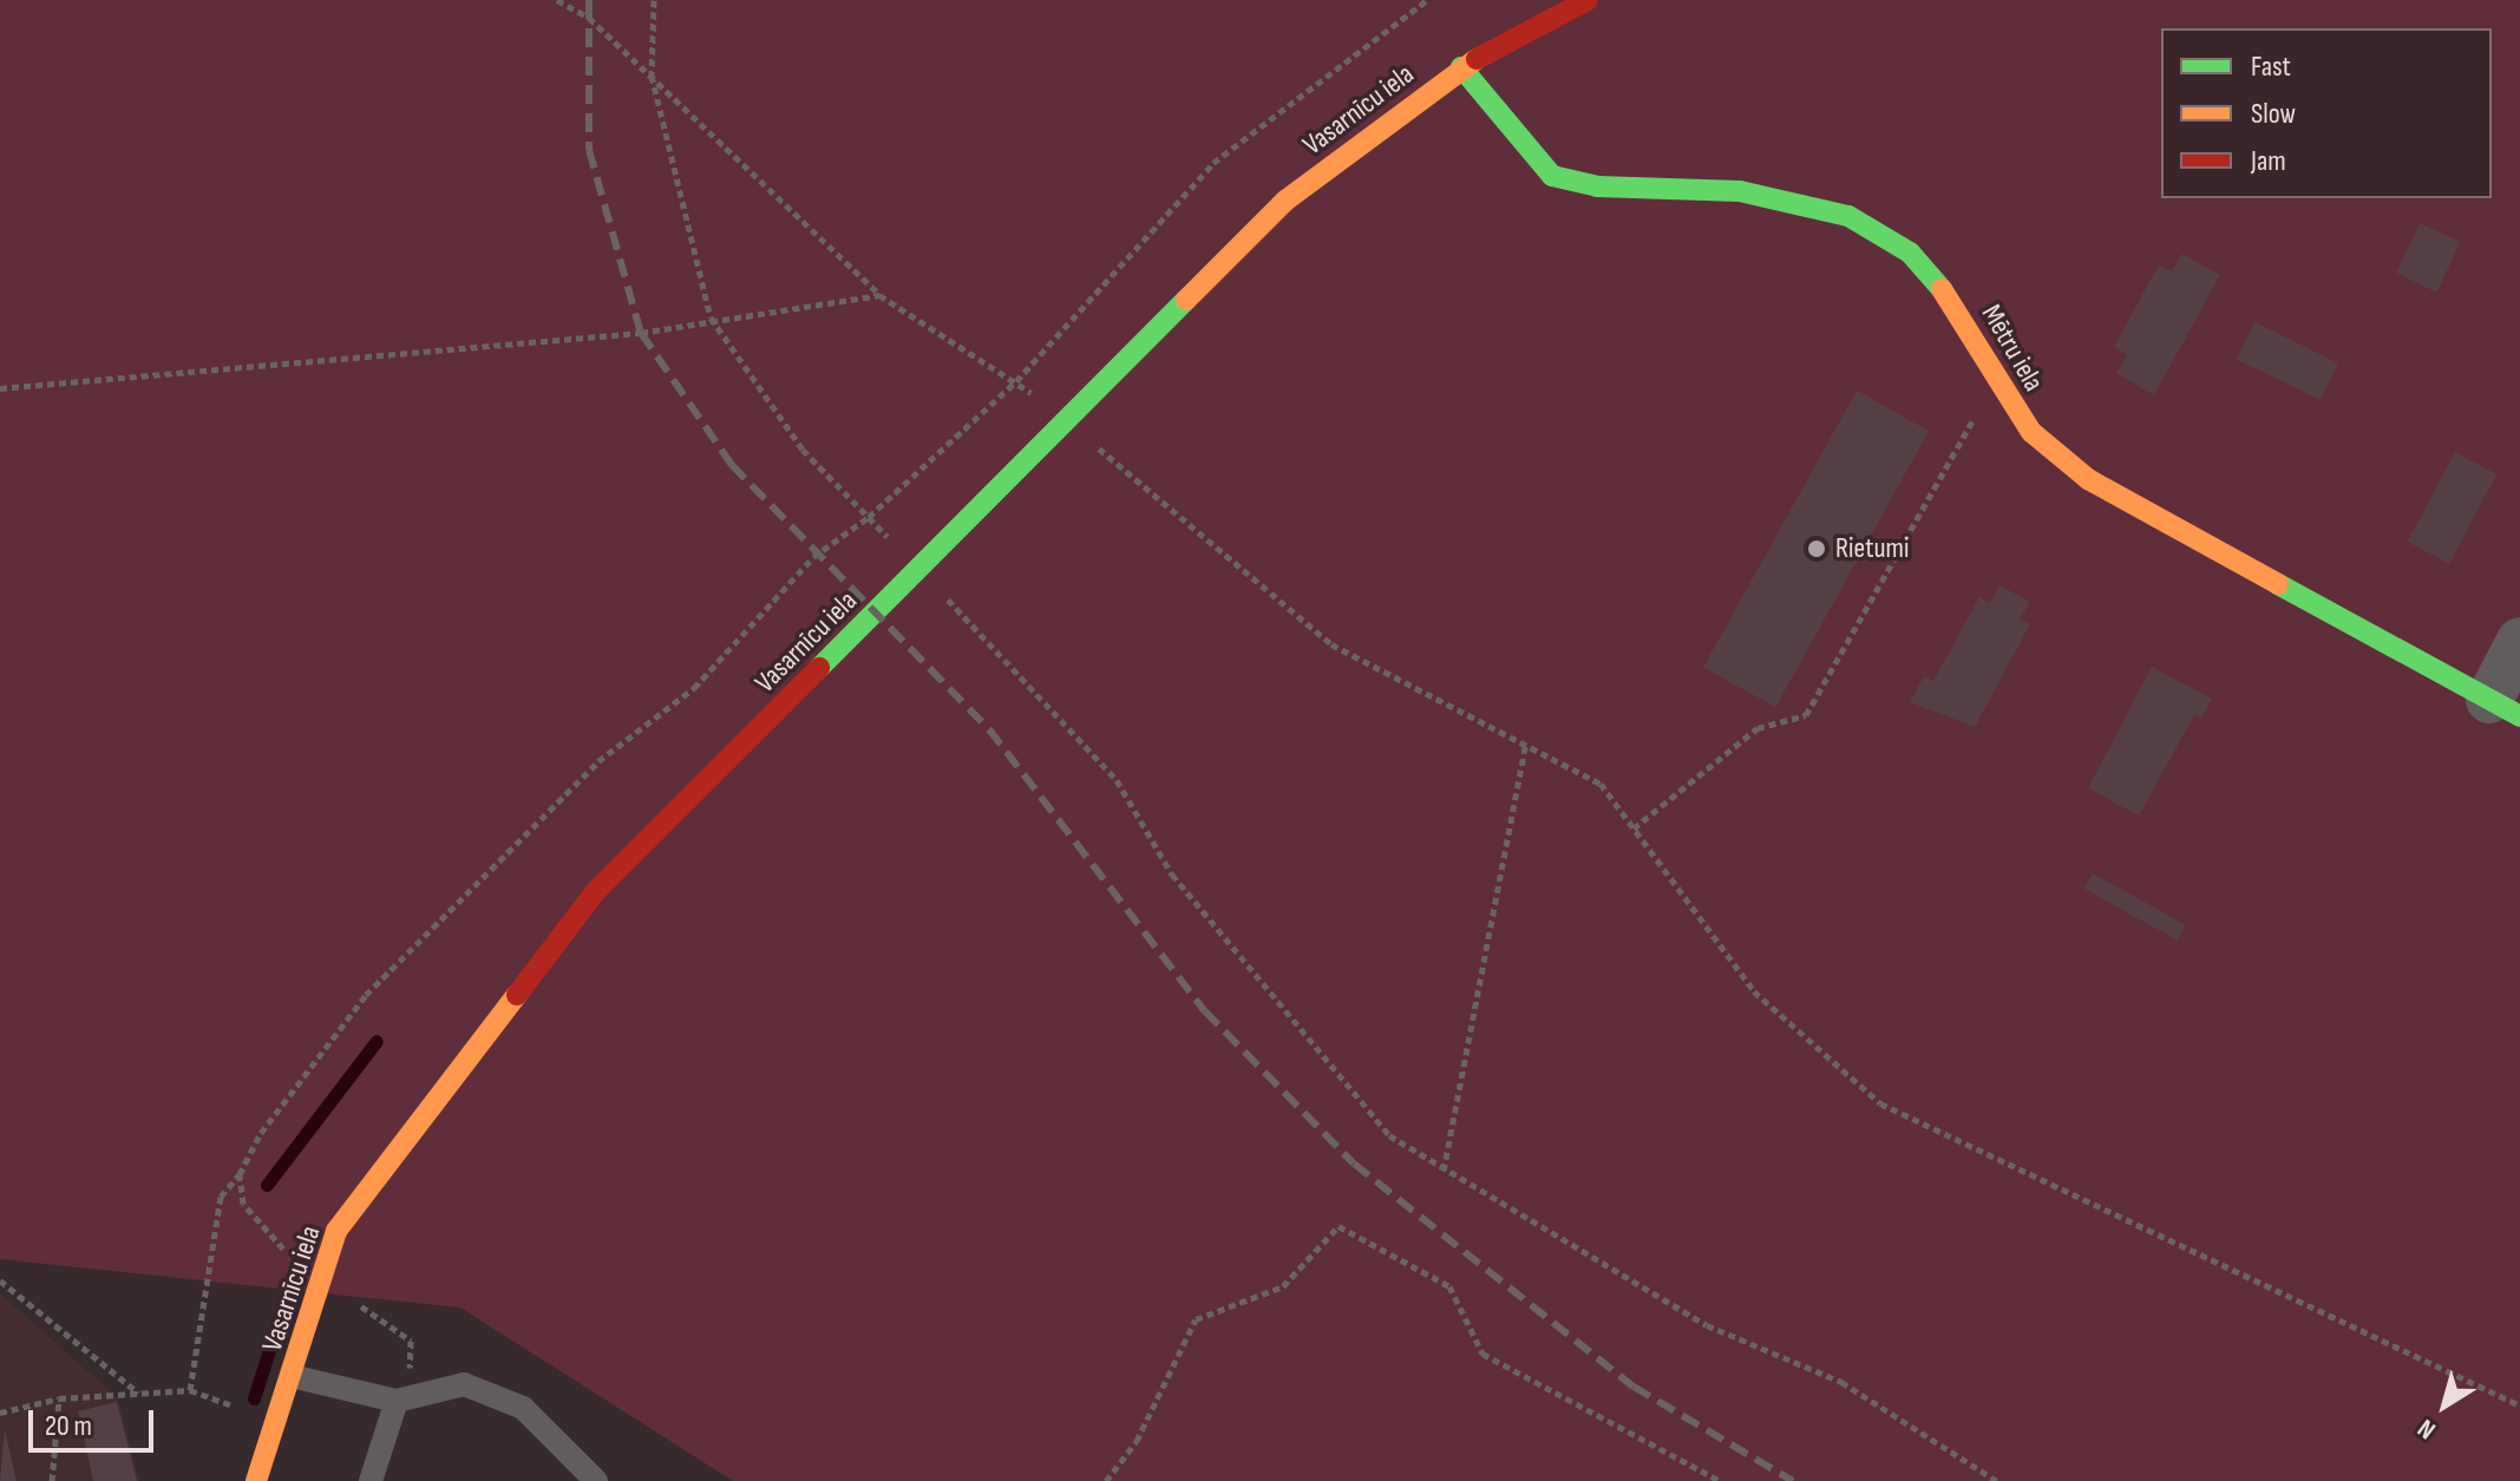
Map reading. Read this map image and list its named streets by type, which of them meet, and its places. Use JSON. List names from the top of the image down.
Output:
{
  "streets": {
    "street": ["Vasarnīcu iela", "Mētru iela"]
  },
  "crossings": [
    ["Vasarnīcu iela", "Mētru iela"]
  ],
  "places": ["Rietumi"],
  "legend": ["Fast", "Slow", "Jam"],
  "scale_bar": "20 m",
  "north": "bottom left"
}
